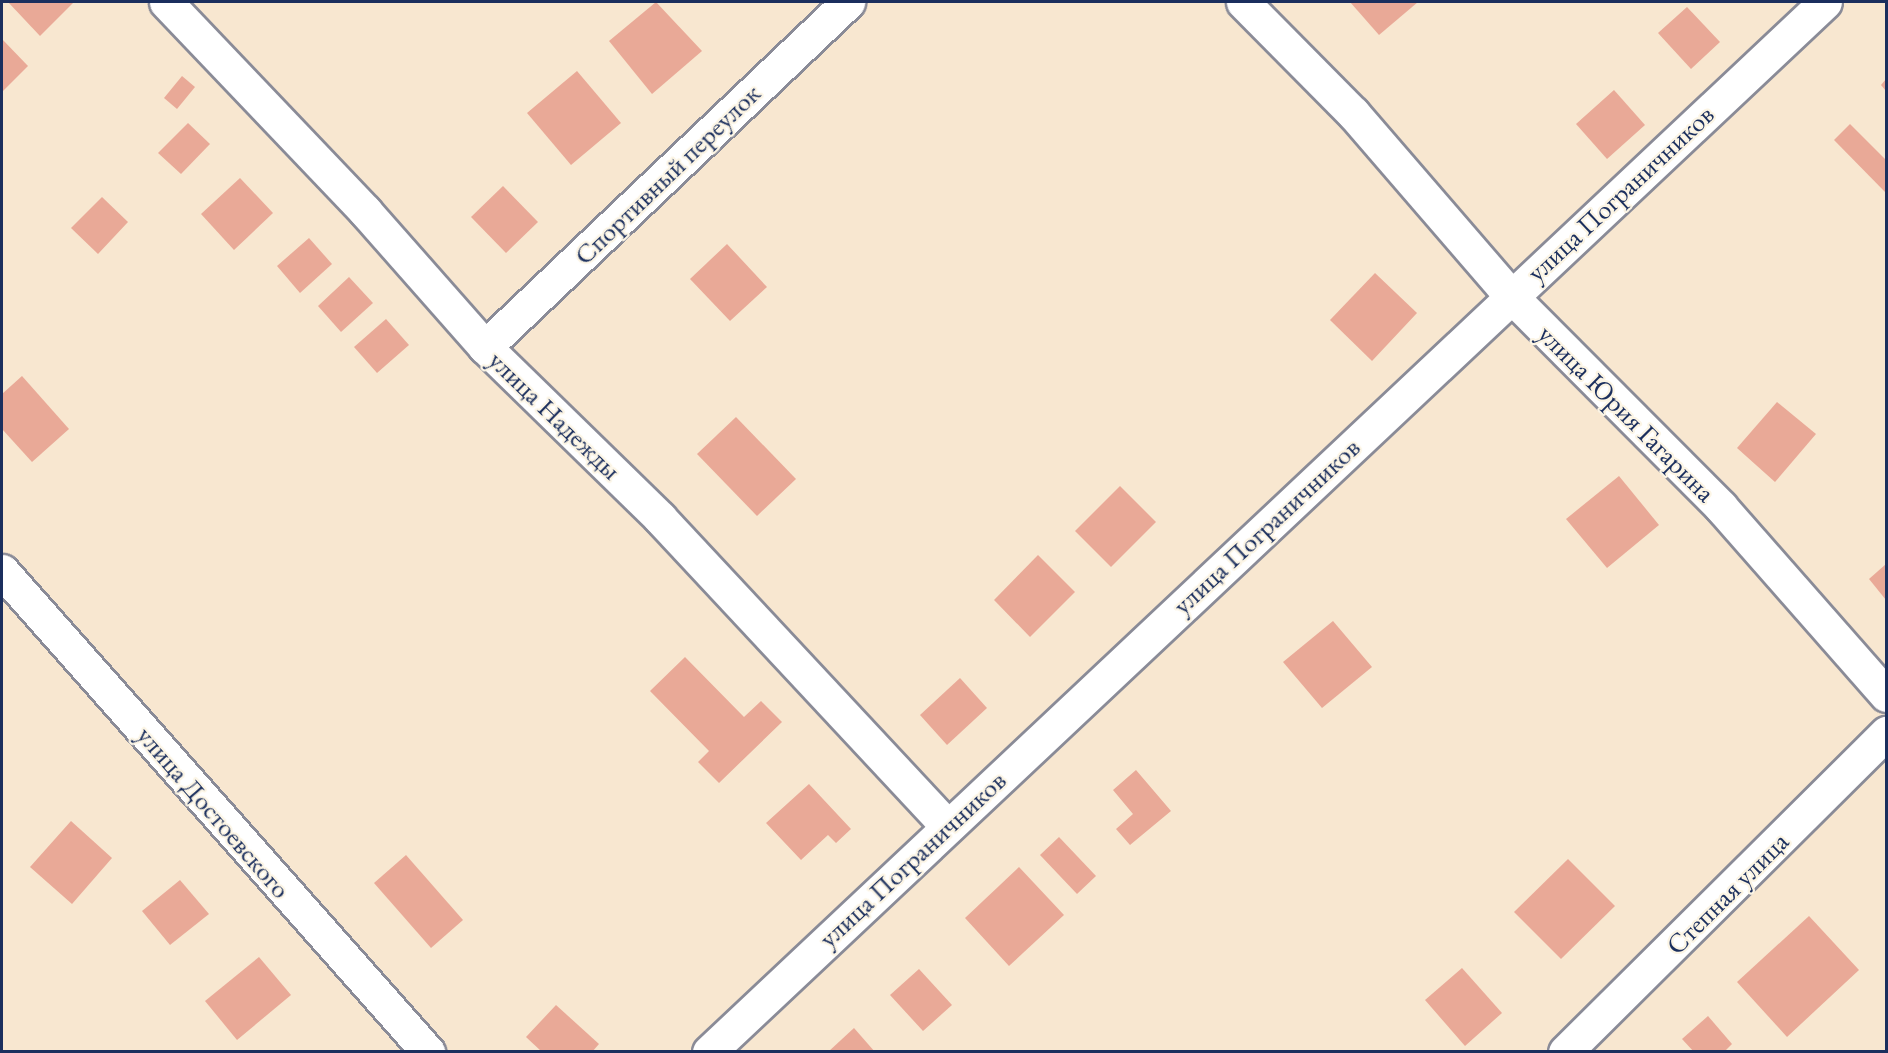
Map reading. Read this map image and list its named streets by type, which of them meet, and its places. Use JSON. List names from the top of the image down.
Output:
{
  "streets": {
    "street": [
      "Спортивный переулок",
      "улица Пограничников",
      "улица Юрия Гагарина",
      "улица Надежды",
      "улица Достоевского",
      "Степная улица"
    ]
  },
  "crossings": [
    ["Спортивный переулок", "улица Надежды"],
    ["улица Пограничников", "улица Юрия Гагарина"],
    ["улица Пограничников", "улица Надежды"]
  ]
}
